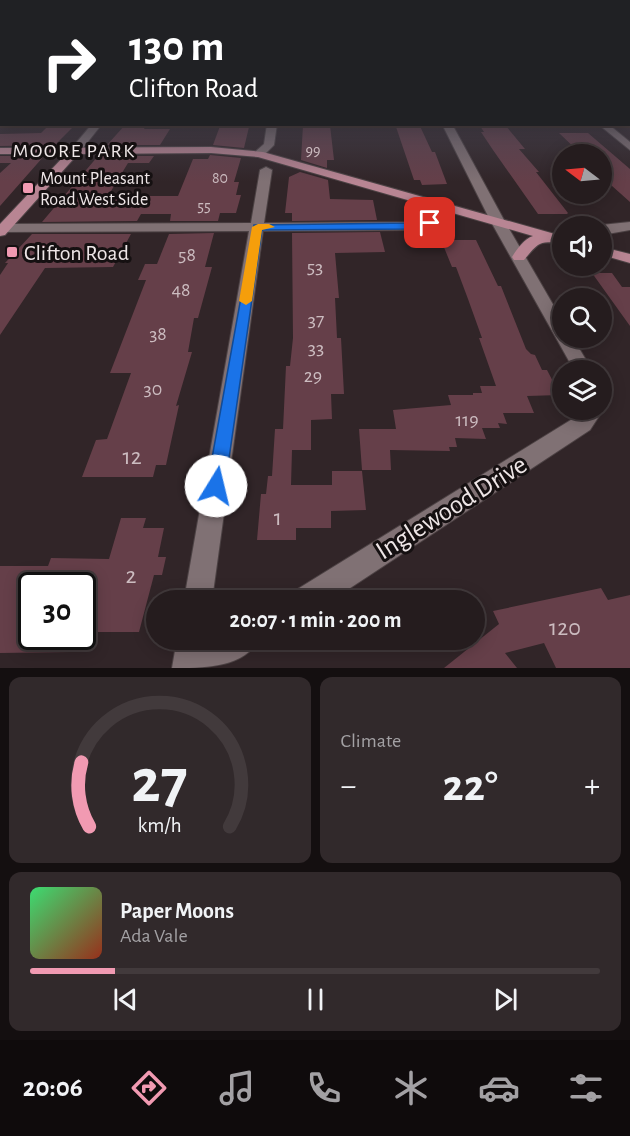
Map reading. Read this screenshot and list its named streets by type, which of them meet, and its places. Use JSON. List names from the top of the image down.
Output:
{
  "streets": {
    "street": ["Inglewood Drive"]
  },
  "districts": ["MOORE PARK"],
  "places": {
    "transit": ["Mount Pleasant Road West Side", "Clifton Road"]
  },
  "house_numbers": [
    "99",
    "80",
    "55",
    "58",
    "53",
    "48",
    "37",
    "38",
    "33",
    "29",
    "30",
    "119",
    "12",
    "1",
    "2",
    "120"
  ],
  "north": "left",
  "page": {
    "turn": ["130 m", "Clifton Road"],
    "limit": "30",
    "trip": "20:07 · 1 min · 200 m",
    "tile": "Climate",
    "heat": ["−", "22°", "+"],
    "song": ["Paper Moons", "Ada Vale"],
    "tabs": "20:06",
    "gauge": ["27", "km/h"]
  }
}
